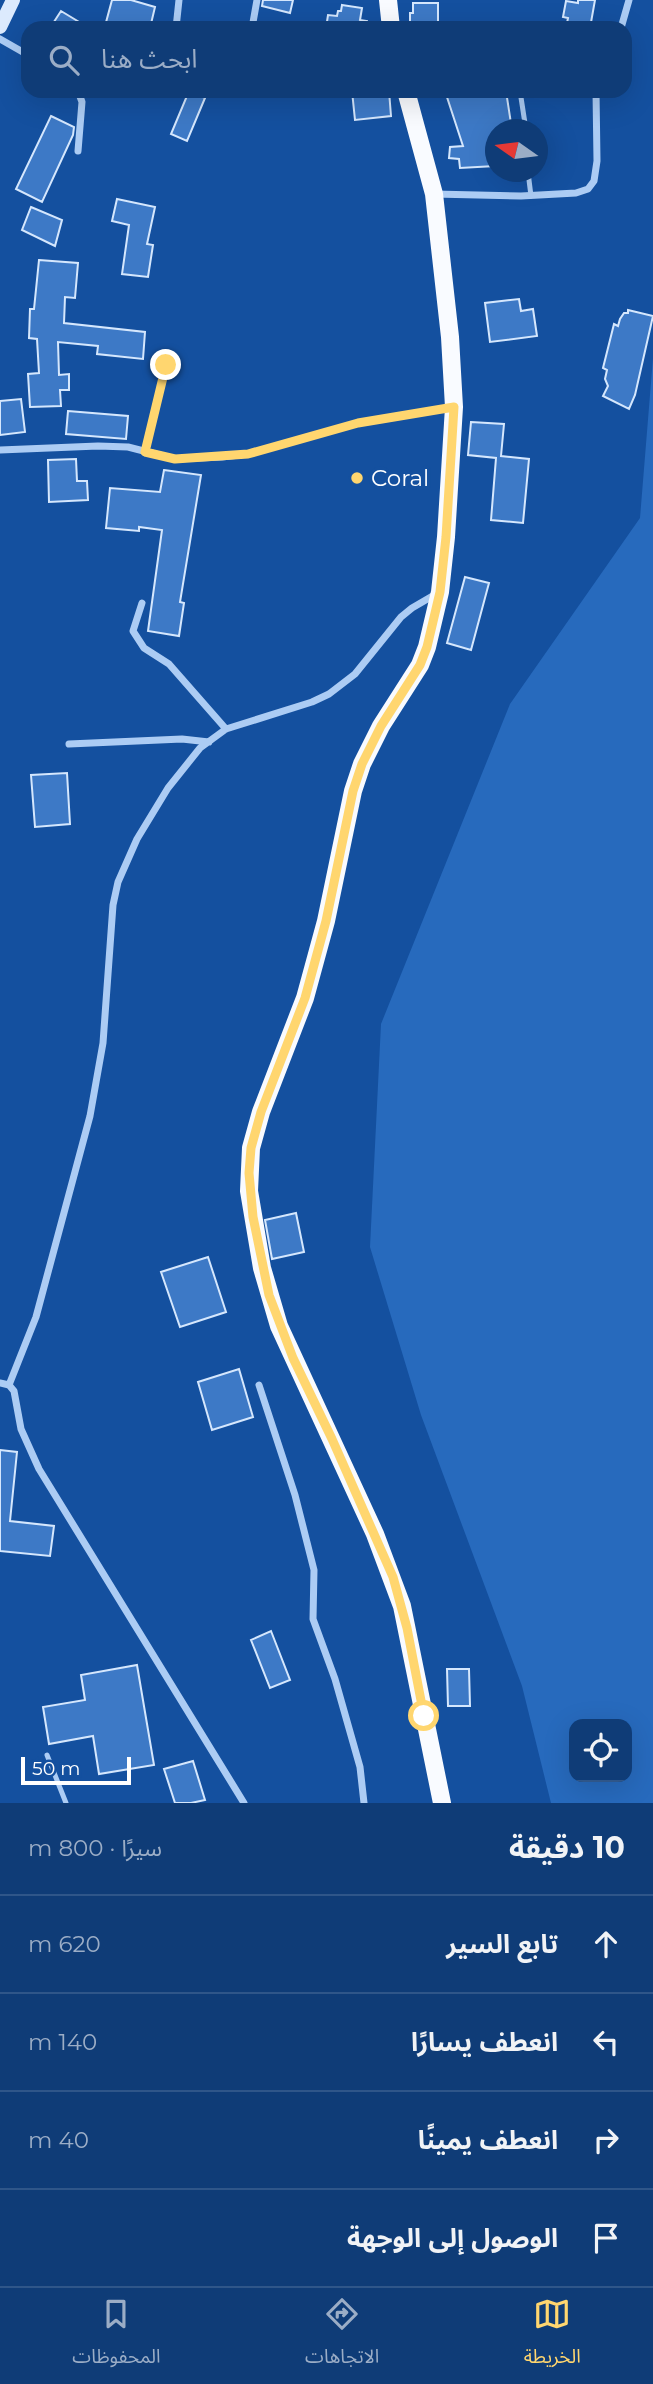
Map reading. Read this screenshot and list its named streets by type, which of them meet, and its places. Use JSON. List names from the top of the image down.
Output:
{
  "places": ["Coral"],
  "scale_bar": "50 m",
  "north": "left",
  "page": {
    "search": "ابحث هنا",
    "scale": "50 m",
    "heading": ["10 دقيقة", "سيرًا · 800 m"],
    "list": [
      ["تابع السير", "620 m"],
      ["انعطف يسارًا", "140 m"],
      ["انعطف يمينًا", "40 m"],
      "الوصول إلى الوجهة"
    ],
    "nav": ["الخريطة", "الاتجاهات", "المحفوظات"]
  }
}
